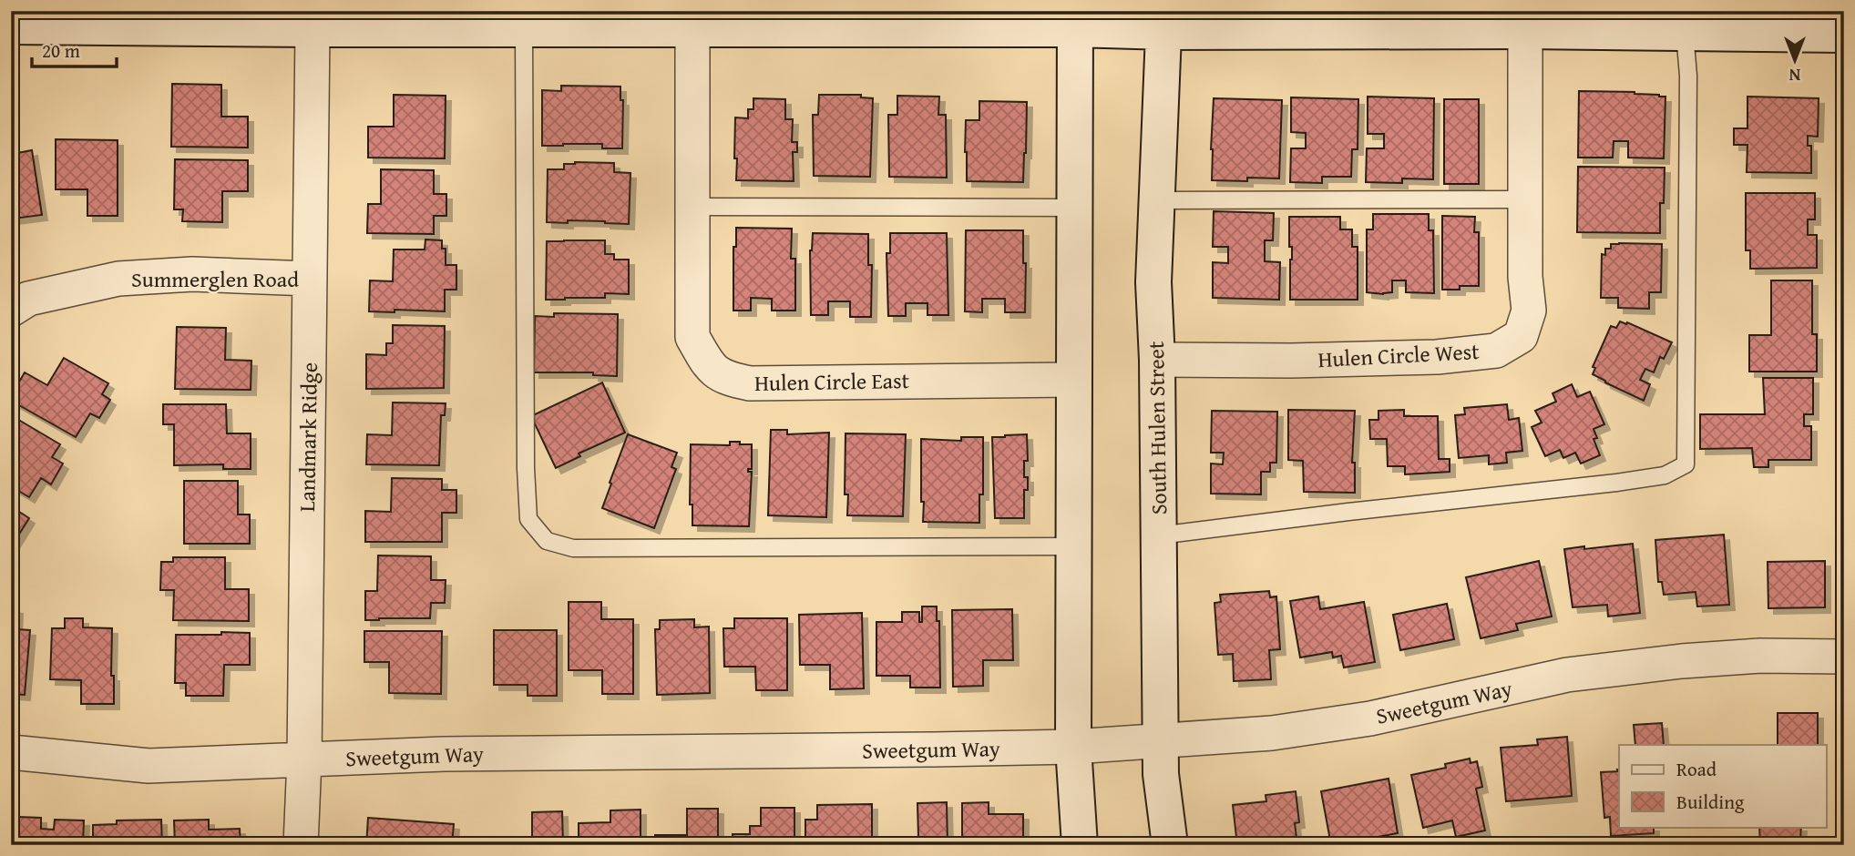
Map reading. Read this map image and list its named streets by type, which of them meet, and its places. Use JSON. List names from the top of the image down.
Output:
{
  "streets": {
    "street": [
      "Summerglen Road",
      "Hulen Circle West",
      "Hulen Circle East",
      "South Hulen Street",
      "Landmark Ridge",
      "Sweetgum Way"
    ]
  },
  "crossings": [
    ["Summerglen Road", "Landmark Ridge"],
    ["Hulen Circle West", "South Hulen Street"],
    ["South Hulen Street", "Sweetgum Way"],
    ["Landmark Ridge", "Sweetgum Way"]
  ],
  "legend": ["Road", "Building"],
  "scale_bar": "20 m",
  "north": "bottom"
}
